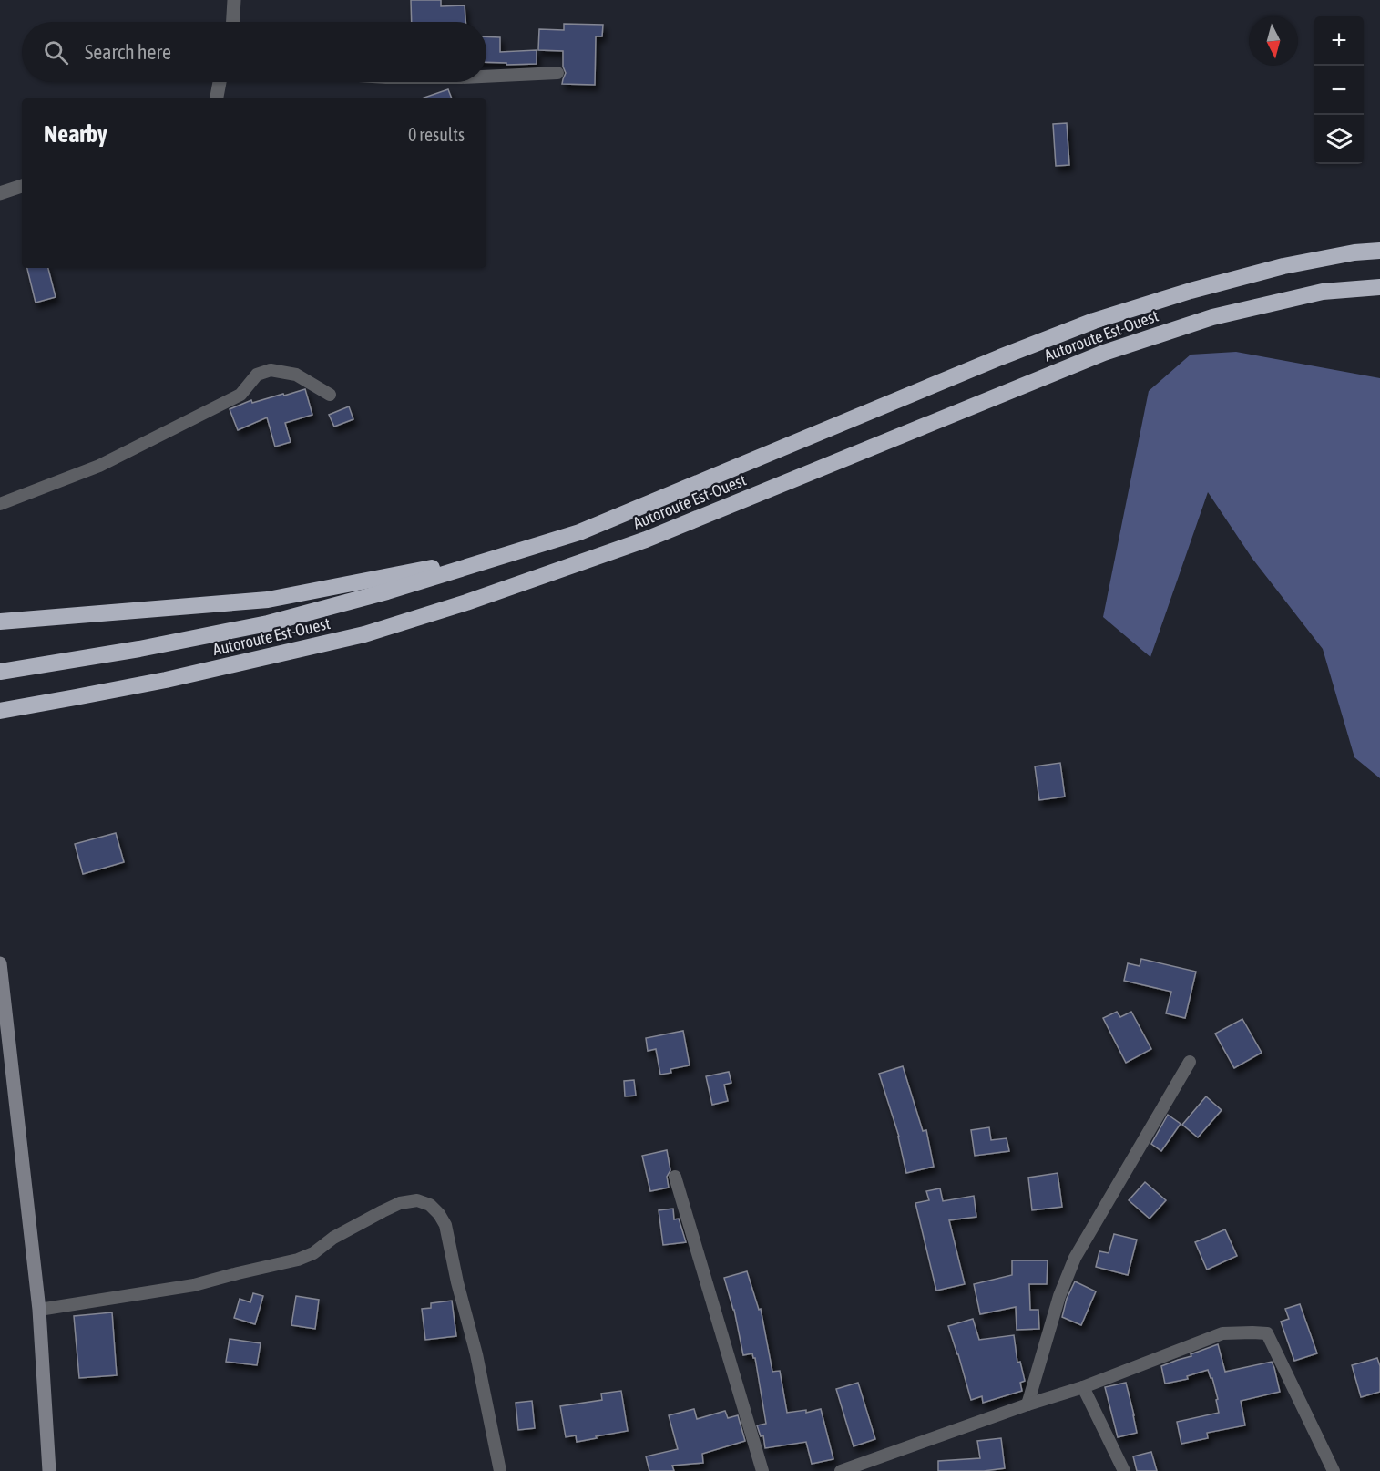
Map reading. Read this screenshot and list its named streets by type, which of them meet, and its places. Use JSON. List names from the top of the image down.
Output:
{
  "streets": {
    "highway": ["Autoroute Est-Ouest"]
  },
  "north": "bottom",
  "page": {
    "map_buttons": ["+", "−"],
    "search": "Search here",
    "heading": ["Nearby", "0 results"]
  }
}
